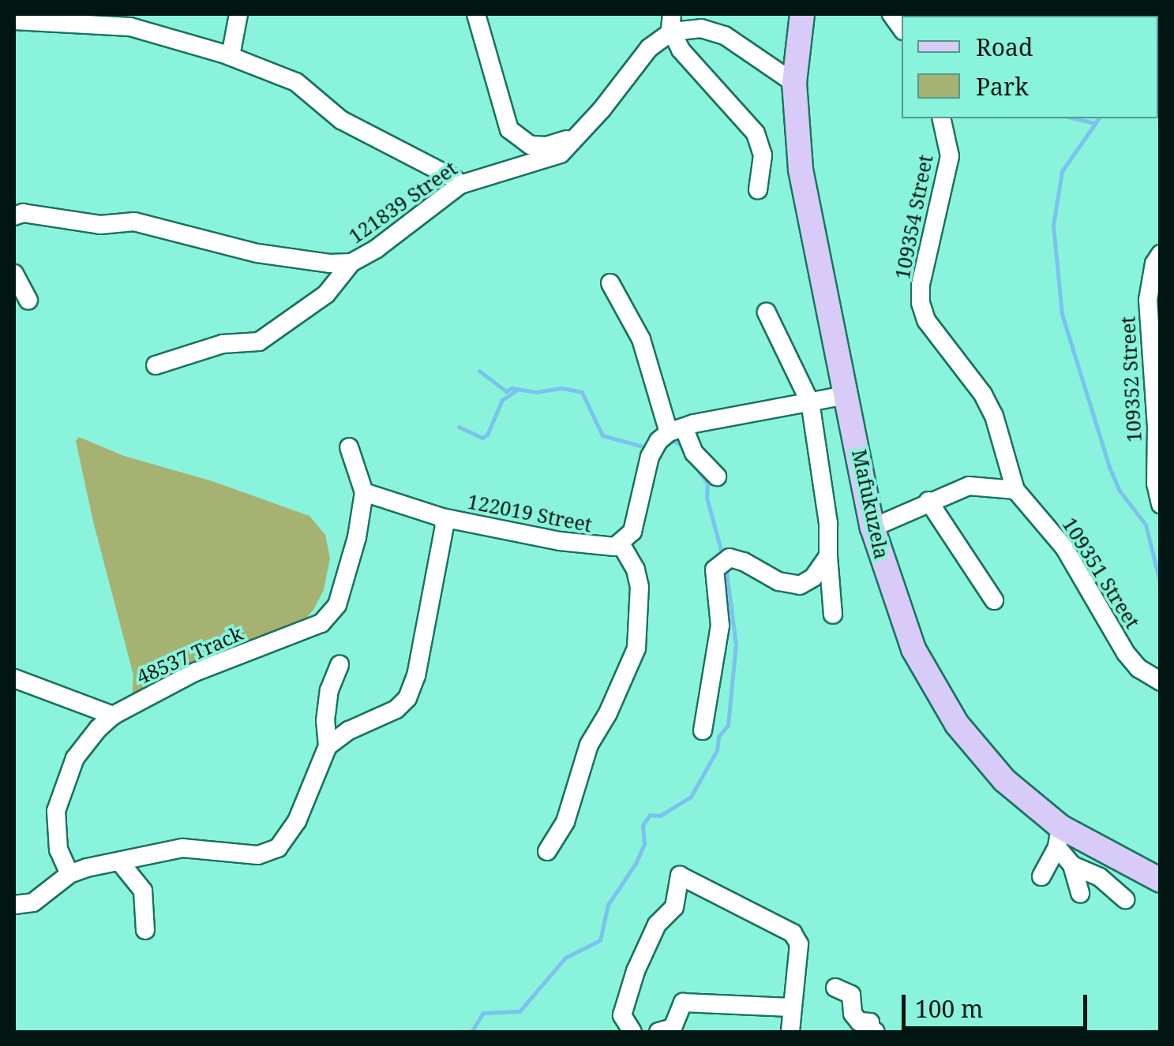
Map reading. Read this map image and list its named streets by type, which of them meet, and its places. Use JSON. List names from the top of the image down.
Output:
{
  "streets": {
    "main road": ["Mafukuzela"],
    "street": [
      "121839 Street",
      "109354 Street",
      "109352 Street",
      "122019 Street",
      "109351 Street",
      "48537 Track"
    ]
  },
  "crossings": [
    ["109354 Street", "109351 Street"],
    ["122019 Street", "48537 Track"]
  ],
  "legend": ["Road", "Park"],
  "scale_bar": "100 m"
}
